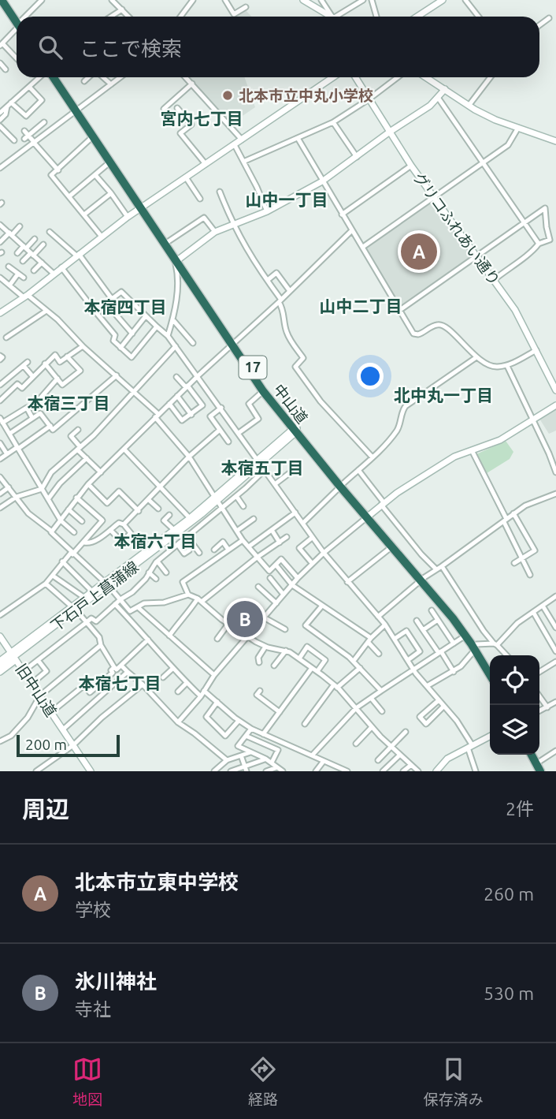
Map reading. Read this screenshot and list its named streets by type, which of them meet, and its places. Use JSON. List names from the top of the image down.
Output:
{
  "streets": {
    "highway": ["17", "中山道"],
    "main road": ["グリコふれあい通り", "下石戸上菖蒲線", "旧中山道"]
  },
  "crossings": [
    ["中山道", "下石戸上菖蒲線"],
    ["下石戸上菖蒲線", "旧中山道"]
  ],
  "districts": [
    "宮内七丁目",
    "山中一丁目",
    "山中二丁目",
    "本宿四丁目",
    "北中丸一丁目",
    "本宿三丁目",
    "本宿五丁目",
    "本宿六丁目",
    "本宿七丁目"
  ],
  "places": ["北本市立中丸小学校"],
  "scale_bar": "200 m",
  "page": {
    "search": "ここで検索",
    "pins": ["A", "B"],
    "scale": "200 m",
    "heading": ["周辺", "2件"],
    "list": [
      {
        "mark": "A",
        "name": "北本市立東中学校",
        "note": "学校",
        "value": "260 m"
      },
      {
        "mark": "B",
        "name": "氷川神社",
        "note": "寺社",
        "value": "530 m"
      }
    ],
    "nav": ["地図", "経路", "保存済み"]
  }
}
